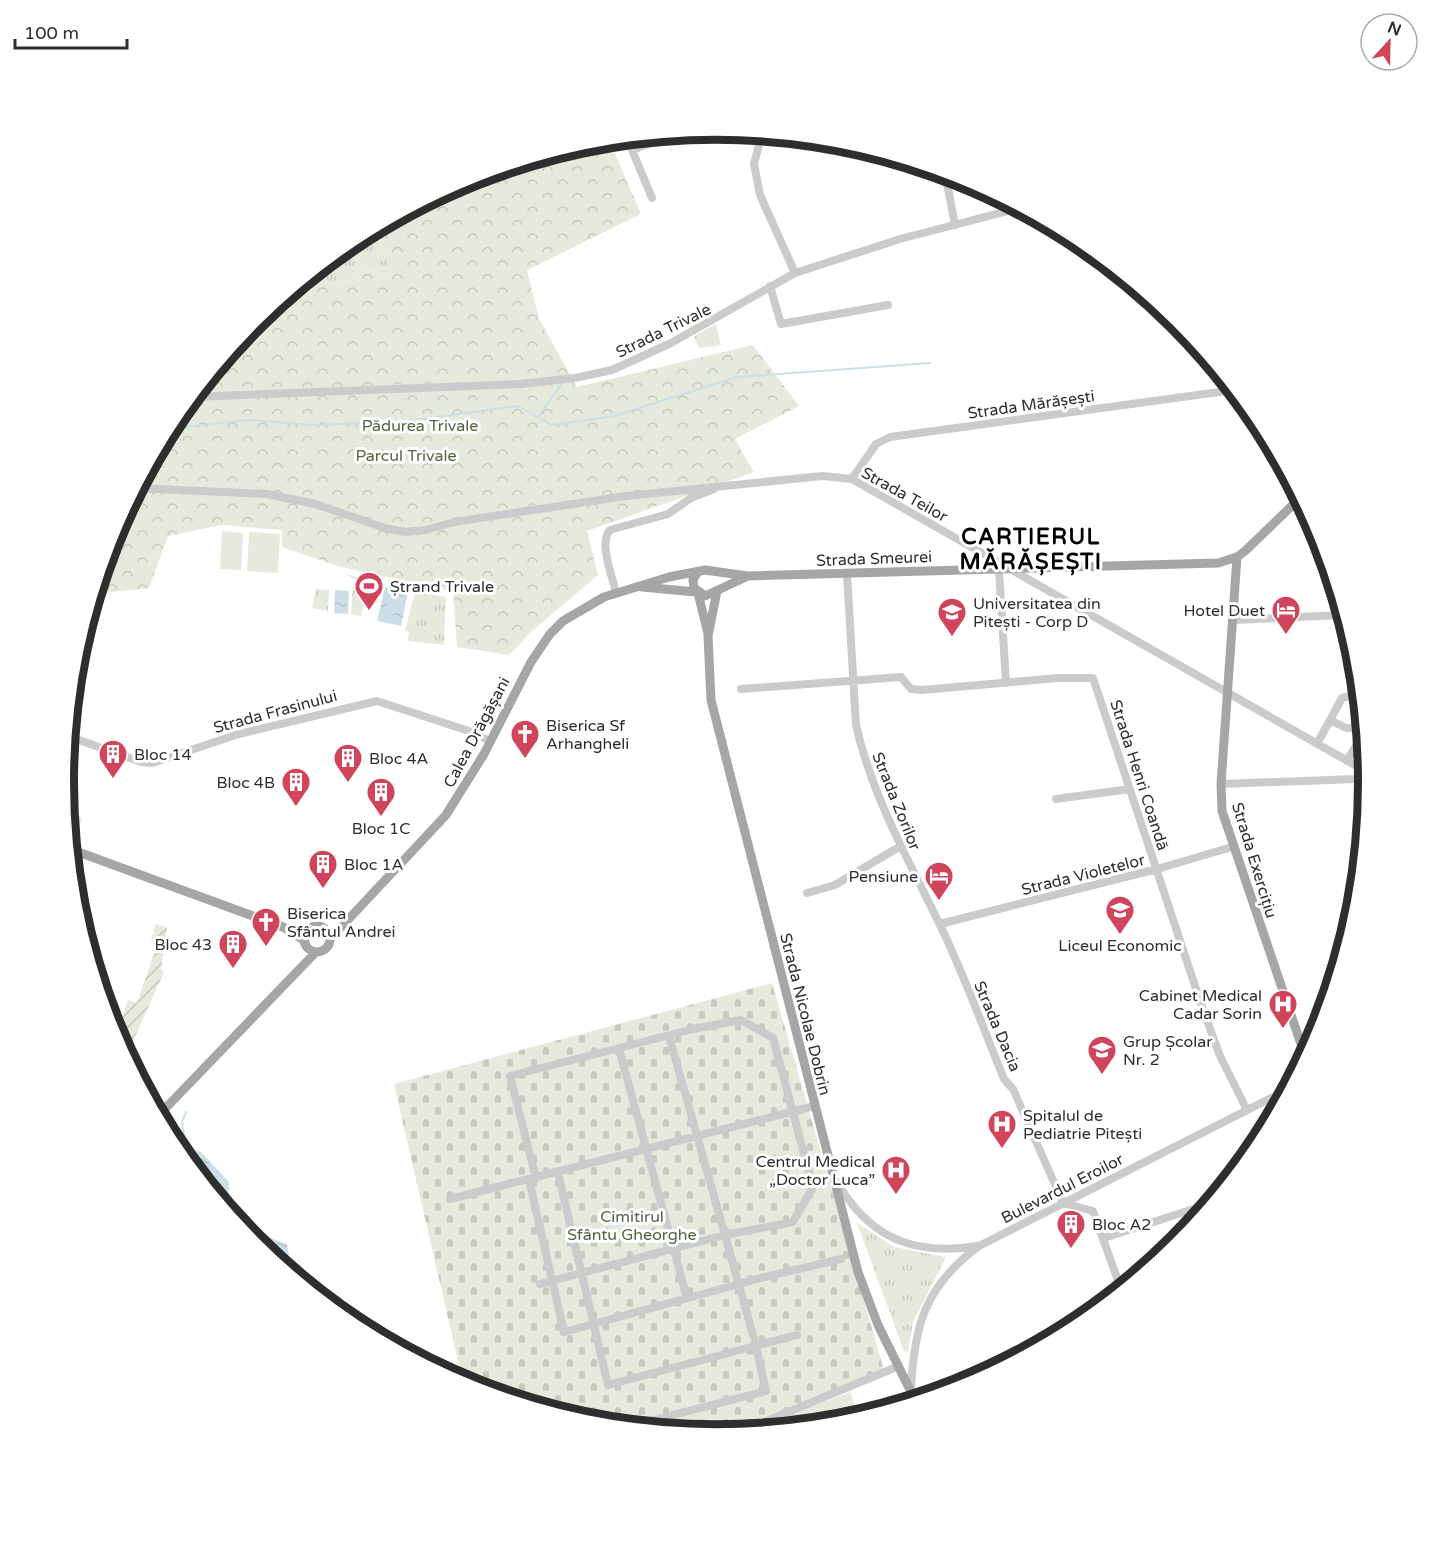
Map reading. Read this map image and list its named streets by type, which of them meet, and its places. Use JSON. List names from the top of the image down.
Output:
{
  "streets": {
    "main road": [
      "Strada Smeurei",
      "Calea Drăgășani",
      "Strada Exercițiu",
      "Strada Nicolae Dobrin"
    ],
    "street": [
      "Strada Trivale",
      "Strada Mărășești",
      "Strada Teilor",
      "Strada Frasinului",
      "Strada Henri Coandă",
      "Strada Zorilor",
      "Strada Violetelor",
      "Strada Dacia",
      "Bulevardul Eroilor"
    ]
  },
  "crossings": [
    ["Strada Mărășești", "Strada Teilor"],
    ["Strada Teilor", "Strada Smeurei"],
    ["Strada Teilor", "Strada Exercițiu"],
    ["Strada Smeurei", "Calea Drăgășani"],
    ["Strada Smeurei", "Strada Zorilor"],
    ["Strada Smeurei", "Strada Exercițiu"],
    ["Strada Smeurei", "Strada Nicolae Dobrin"],
    ["Strada Frasinului", "Calea Drăgășani"],
    ["Calea Drăgășani", "Strada Nicolae Dobrin"],
    ["Strada Henri Coandă", "Strada Zorilor"],
    ["Strada Henri Coandă", "Strada Violetelor"],
    ["Strada Henri Coandă", "Bulevardul Eroilor"],
    ["Strada Zorilor", "Strada Violetelor"],
    ["Strada Zorilor", "Strada Dacia"],
    ["Strada Exercițiu", "Strada Violetelor"],
    ["Strada Violetelor", "Strada Dacia"],
    ["Strada Nicolae Dobrin", "Bulevardul Eroilor"],
    ["Strada Dacia", "Bulevardul Eroilor"]
  ],
  "districts": ["CARTIERUL MĂRĂȘEȘTI"],
  "parks": ["Pădurea Trivale", "Parcul Trivale", "Cimitirul Sfântu Gheorghe"],
  "places": {
    "sports": ["Ștrand Trivale"],
    "hotel": ["Hotel Duet", "Pensiune"],
    "school or university": ["Universitatea din Pitești - Corp D", "Liceul Economic", "Grup Școlar Nr. 2"],
    "church": ["Biserica Sf Arhangheli", "Biserica Sfântul Andrei"],
    "building": [
      "Bloc 14",
      "Bloc 4A",
      "Bloc 4B",
      "Bloc 1C",
      "Bloc 1A",
      "Bloc 43",
      "Bloc A2"
    ],
    "hospital": ["Cabinet Medical Cadar Sorin", "Spitalul de Pediatrie Pitești", "Centrul Medical „Doctor Luca”"]
  },
  "scale_bar": "100 m",
  "north": "top"
}
